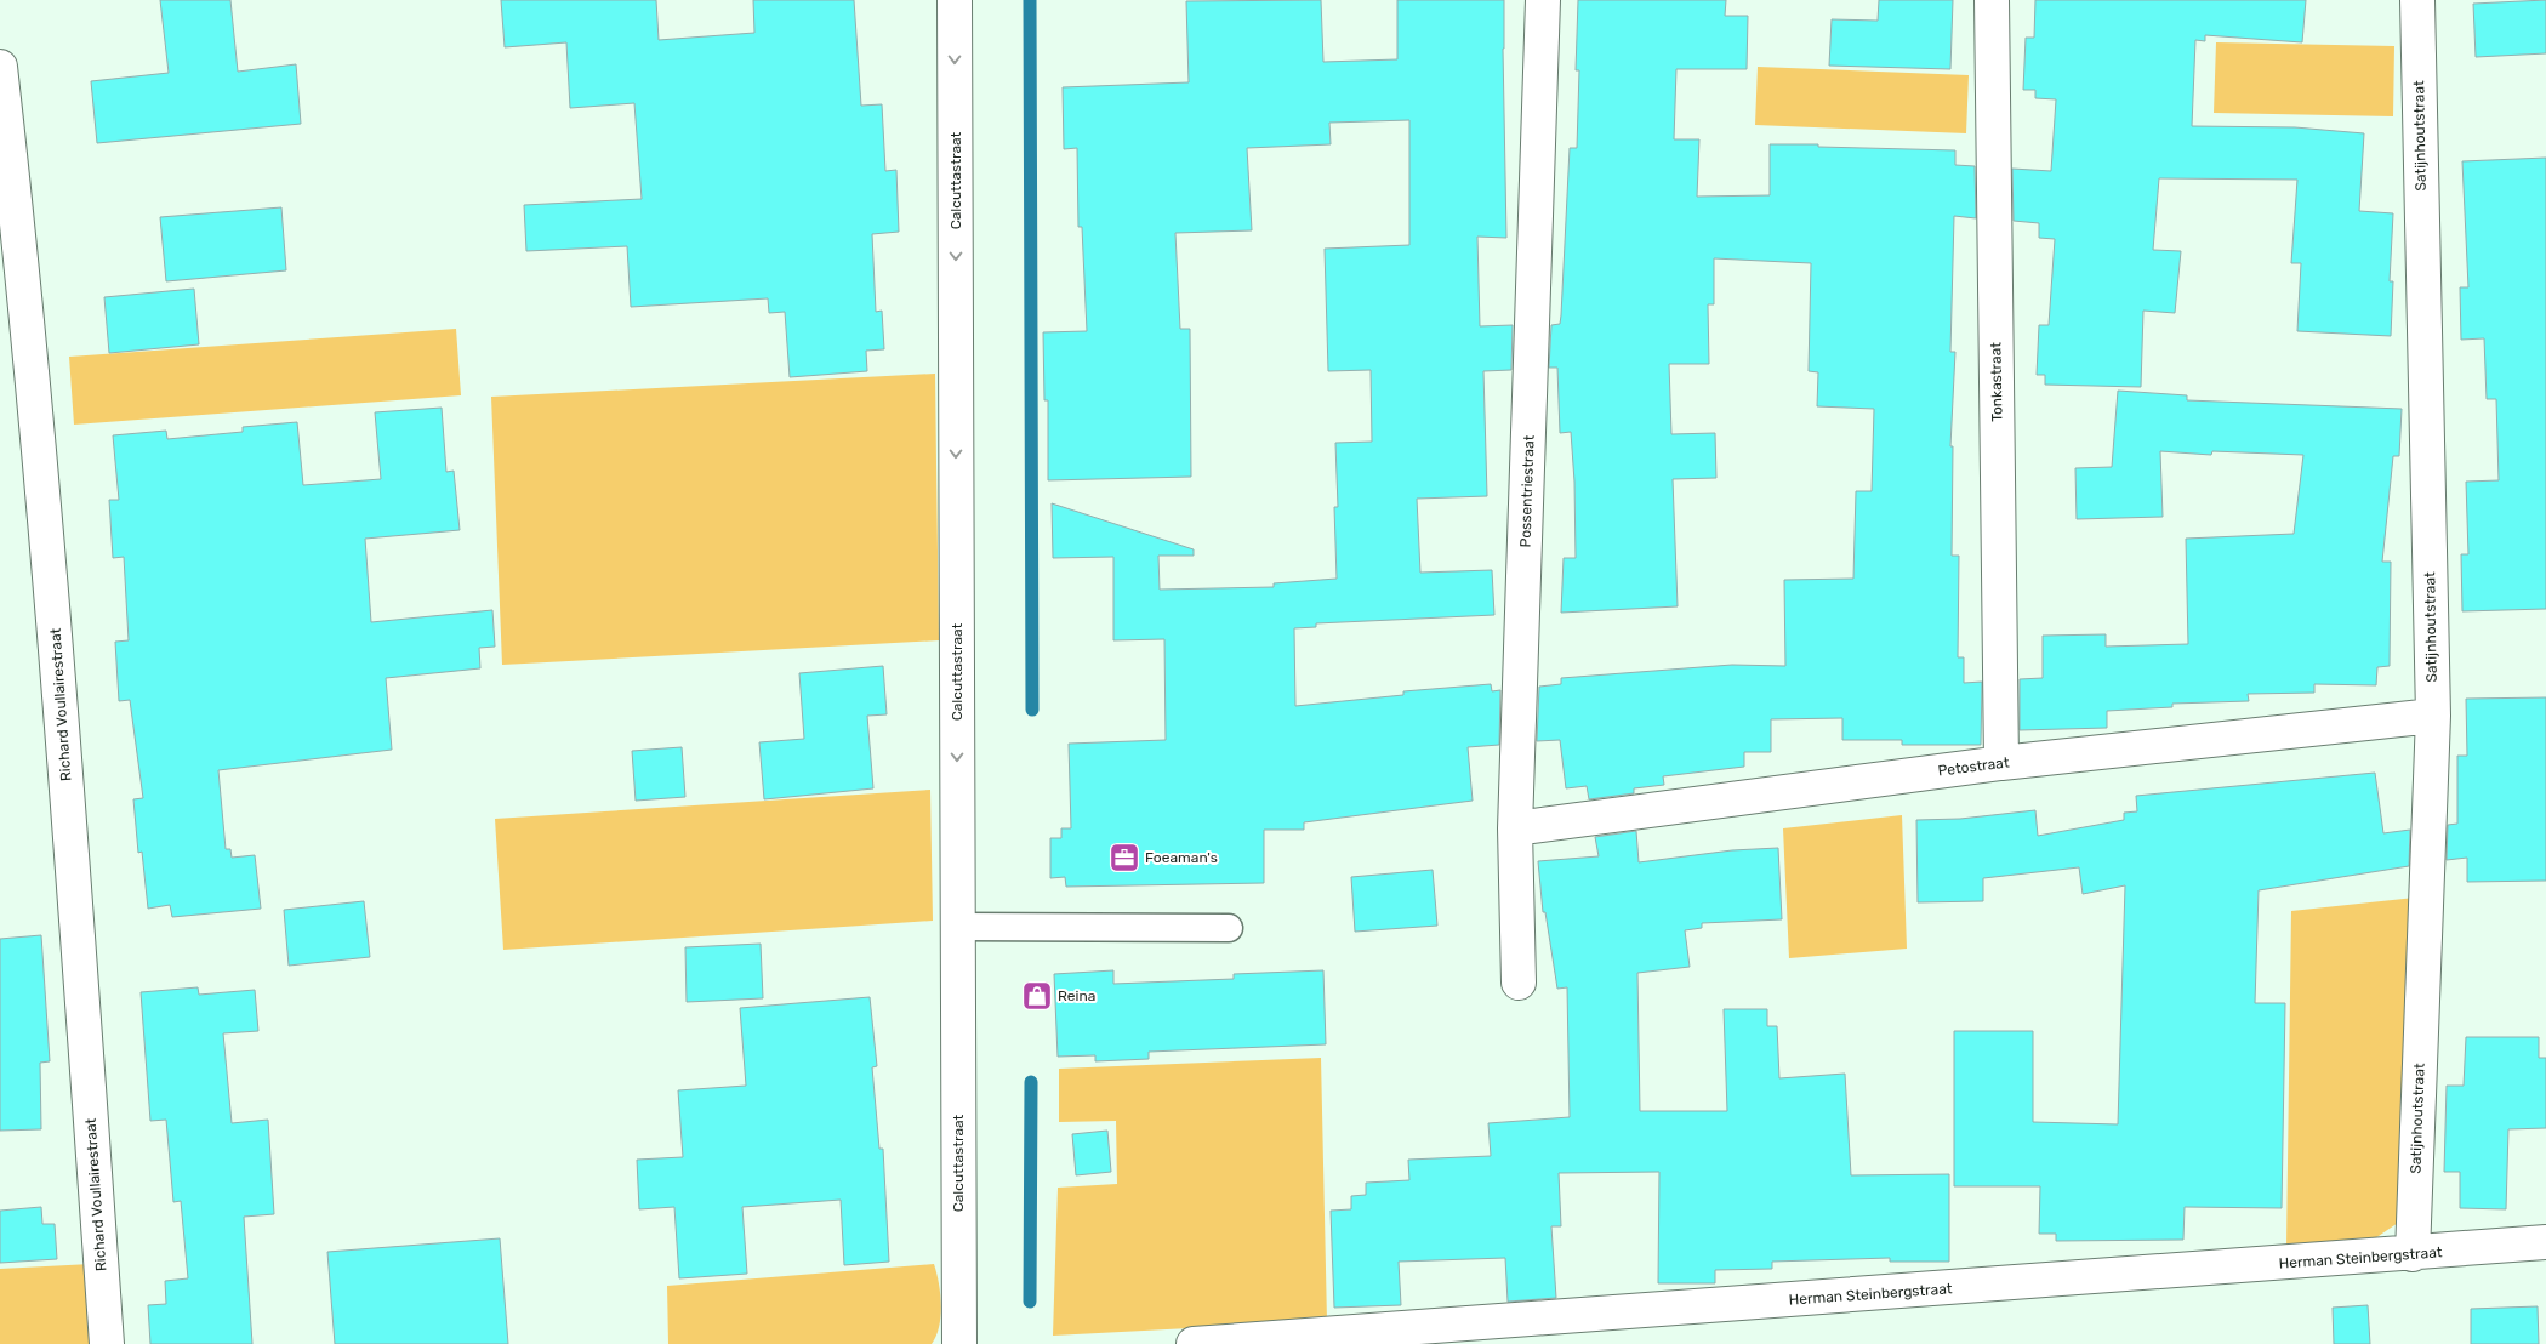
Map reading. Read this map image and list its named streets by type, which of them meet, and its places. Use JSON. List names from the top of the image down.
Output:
{
  "streets": {
    "street": [
      "Satijnhoutstraat",
      "Calcuttastraat",
      "Tonkastraat",
      "Possentriestraat",
      "Richard Voullairestraat",
      "Petostraat",
      "Herman Steinbergstraat"
    ]
  },
  "crossings": [
    ["Satijnhoutstraat", "Petostraat"],
    ["Satijnhoutstraat", "Herman Steinbergstraat"],
    ["Tonkastraat", "Petostraat"],
    ["Possentriestraat", "Petostraat"]
  ],
  "one_way": ["Calcuttastraat"],
  "places": {
    "office": ["Foeaman's"],
    "shop": ["Reina"]
  }
}
